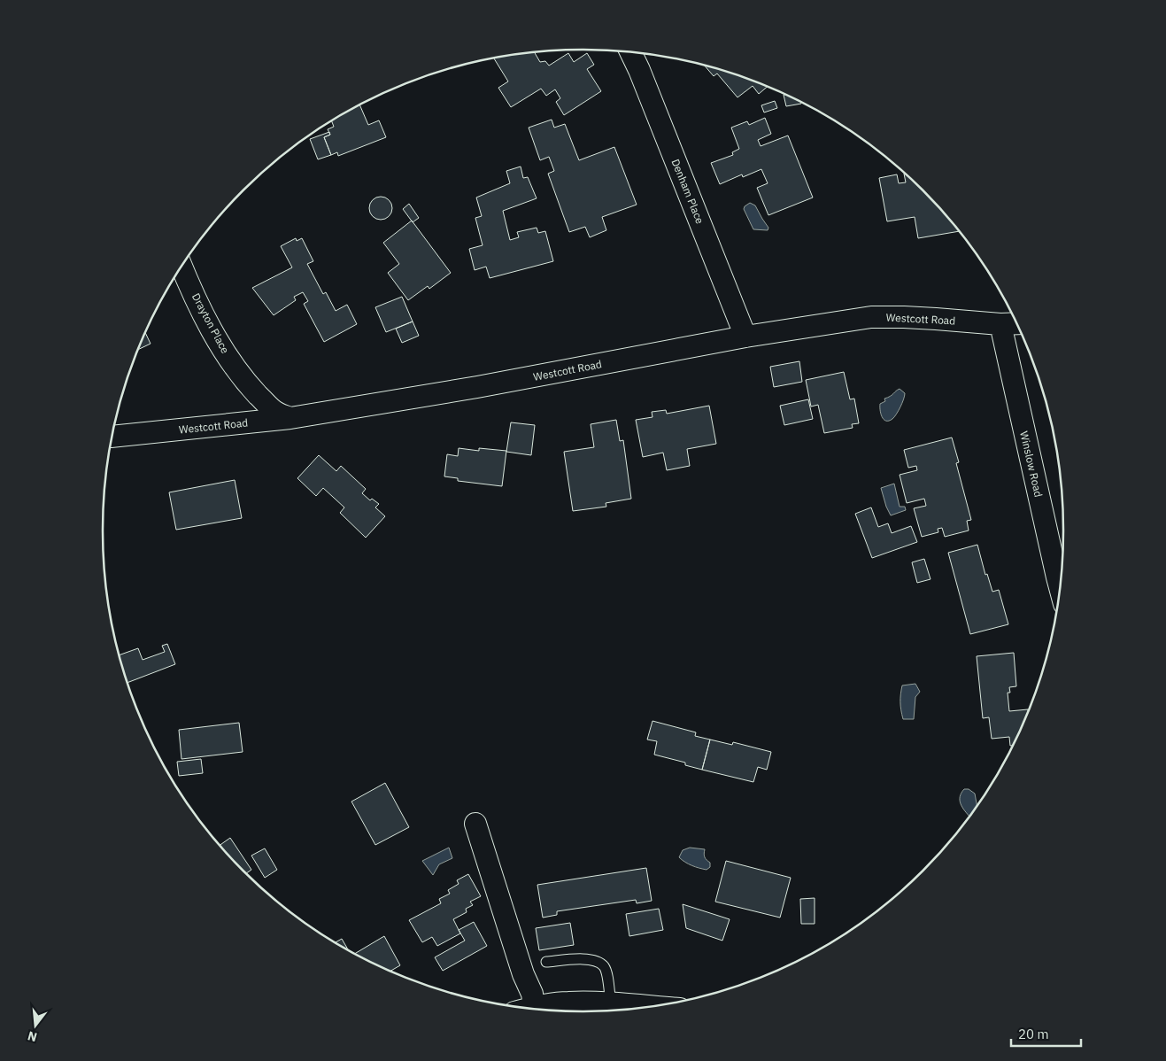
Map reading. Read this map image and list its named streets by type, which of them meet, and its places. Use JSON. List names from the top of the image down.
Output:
{
  "streets": {
    "street": [
      "Denham Place",
      "Westcott Road",
      "Drayton Place",
      "Winslow Road"
    ]
  },
  "crossings": [
    ["Denham Place", "Westcott Road"],
    ["Westcott Road", "Drayton Place"],
    ["Westcott Road", "Winslow Road"]
  ],
  "scale_bar": "20 m",
  "north": "bottom"
}
